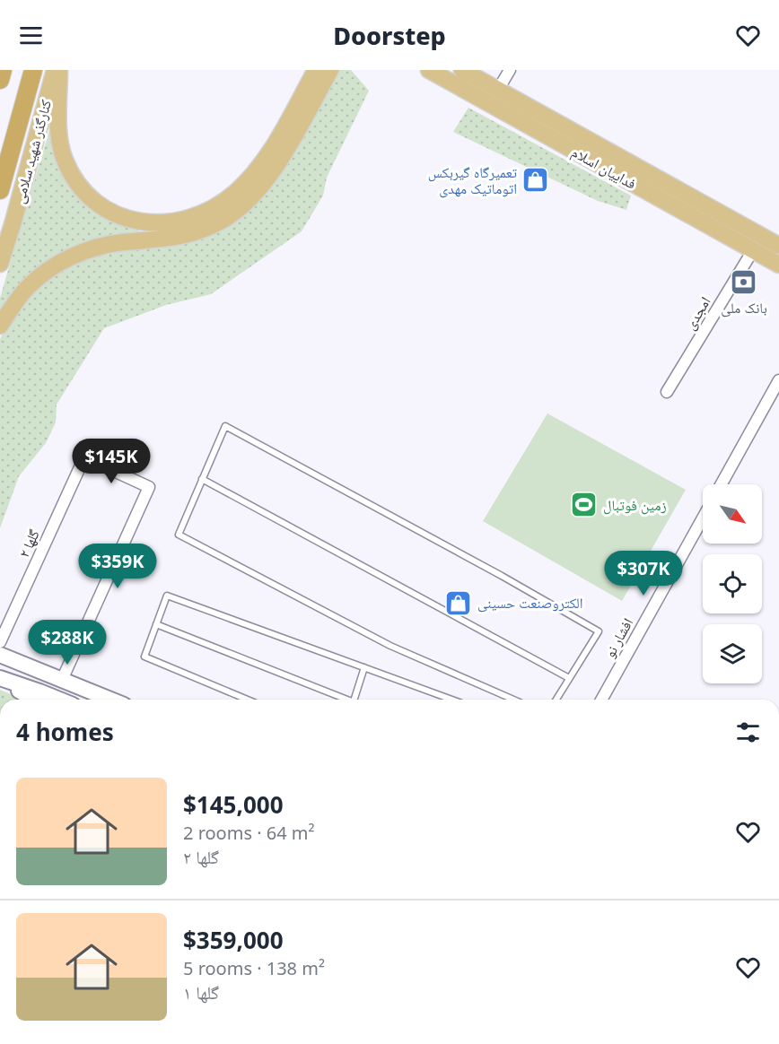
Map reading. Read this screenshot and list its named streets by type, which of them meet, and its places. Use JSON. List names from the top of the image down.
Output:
{
  "streets": {
    "main road": ["کنارگذر شهید سلامی", "فداییان اسلام"],
    "street": ["امجدی", "گلها ۲", "افشار نو"]
  },
  "crossings": [
    ["فداییان اسلام", "امجدی"]
  ],
  "places": {
    "shop": ["تعمیرگاه گیربکس اتوماتیک مهدی", "الکتروصنعت حسینی"],
    "bank": ["بانک ملی"],
    "sports": ["زمین فوتبال"]
  },
  "north": "bottom right",
  "page": {
    "header": "Doorstep",
    "price": [
      "$145K",
      "$359K",
      "$307K",
      "$288K"
    ],
    "heading": "4 homes",
    "list": [
      {
        "name": "$145,000",
        "note": "2 rooms · 64 m² · گلها ۲"
      },
      {
        "name": "$359,000",
        "note": "5 rooms · 138 m² · گلها ۱"
      }
    ]
  }
}
